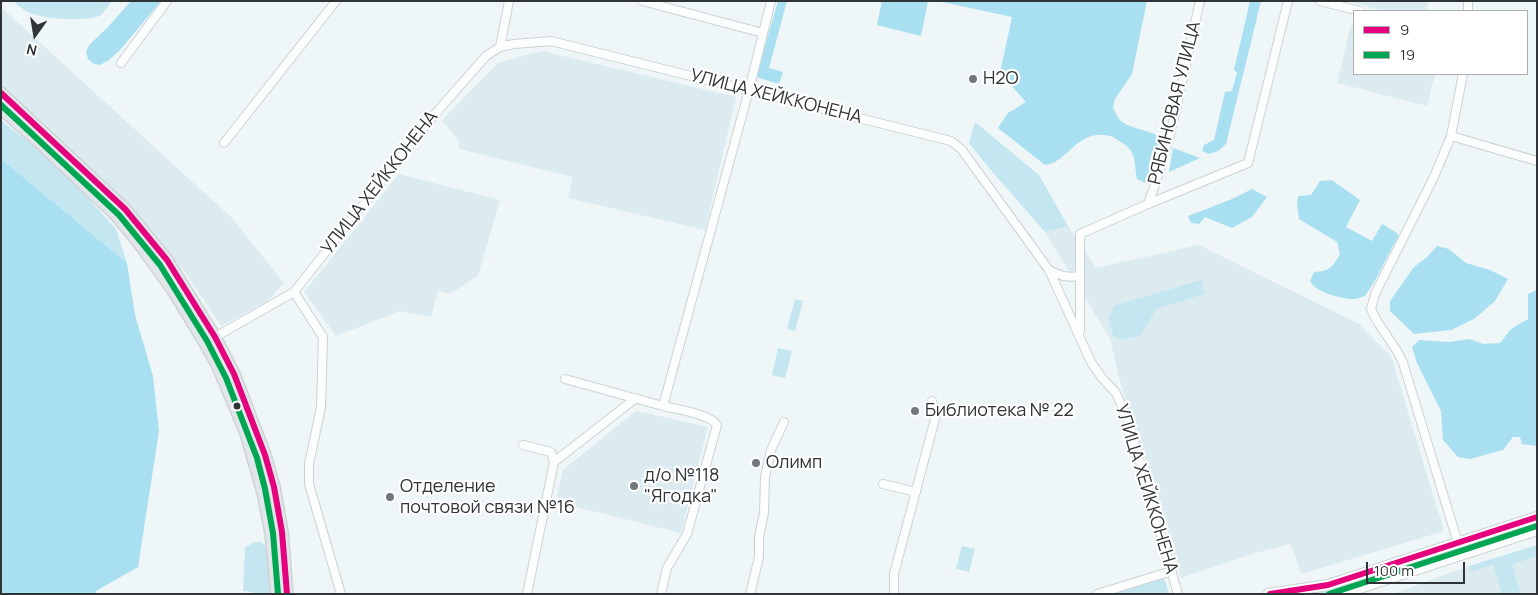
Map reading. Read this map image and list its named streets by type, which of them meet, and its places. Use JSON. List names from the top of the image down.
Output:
{
  "streets": {
    "street": ["УЛИЦА ХЕЙККОНЕНА", "РЯБИНОВАЯ УЛИЦА"]
  },
  "places": [
    "H2O",
    "Библиотека № 22",
    "Олимп",
    "д/о №118 \"Ягодка\"",
    "Отделение почтовой связи №16"
  ],
  "lines": ["transit line 9", "transit line 19"],
  "legend": ["9", "19"],
  "scale_bar": "100 m",
  "north": "bottom"
}
